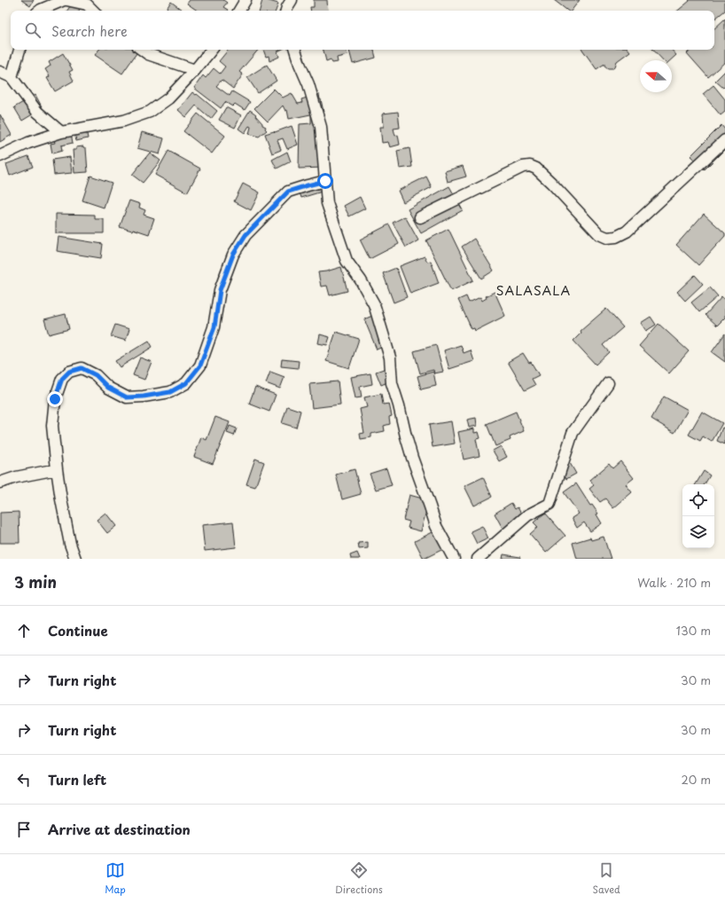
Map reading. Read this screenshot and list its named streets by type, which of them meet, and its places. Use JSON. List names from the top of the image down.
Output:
{
  "districts": ["SALASALA"],
  "north": "left",
  "page": {
    "search": "Search here",
    "heading": ["3 min", "Walk · 210 m"],
    "list": [
      ["Continue", "130 m"],
      ["Turn right", "30 m"],
      ["Turn right", "30 m"],
      ["Turn left", "20 m"],
      "Arrive at destination"
    ],
    "nav": ["Map", "Directions", "Saved"]
  }
}
